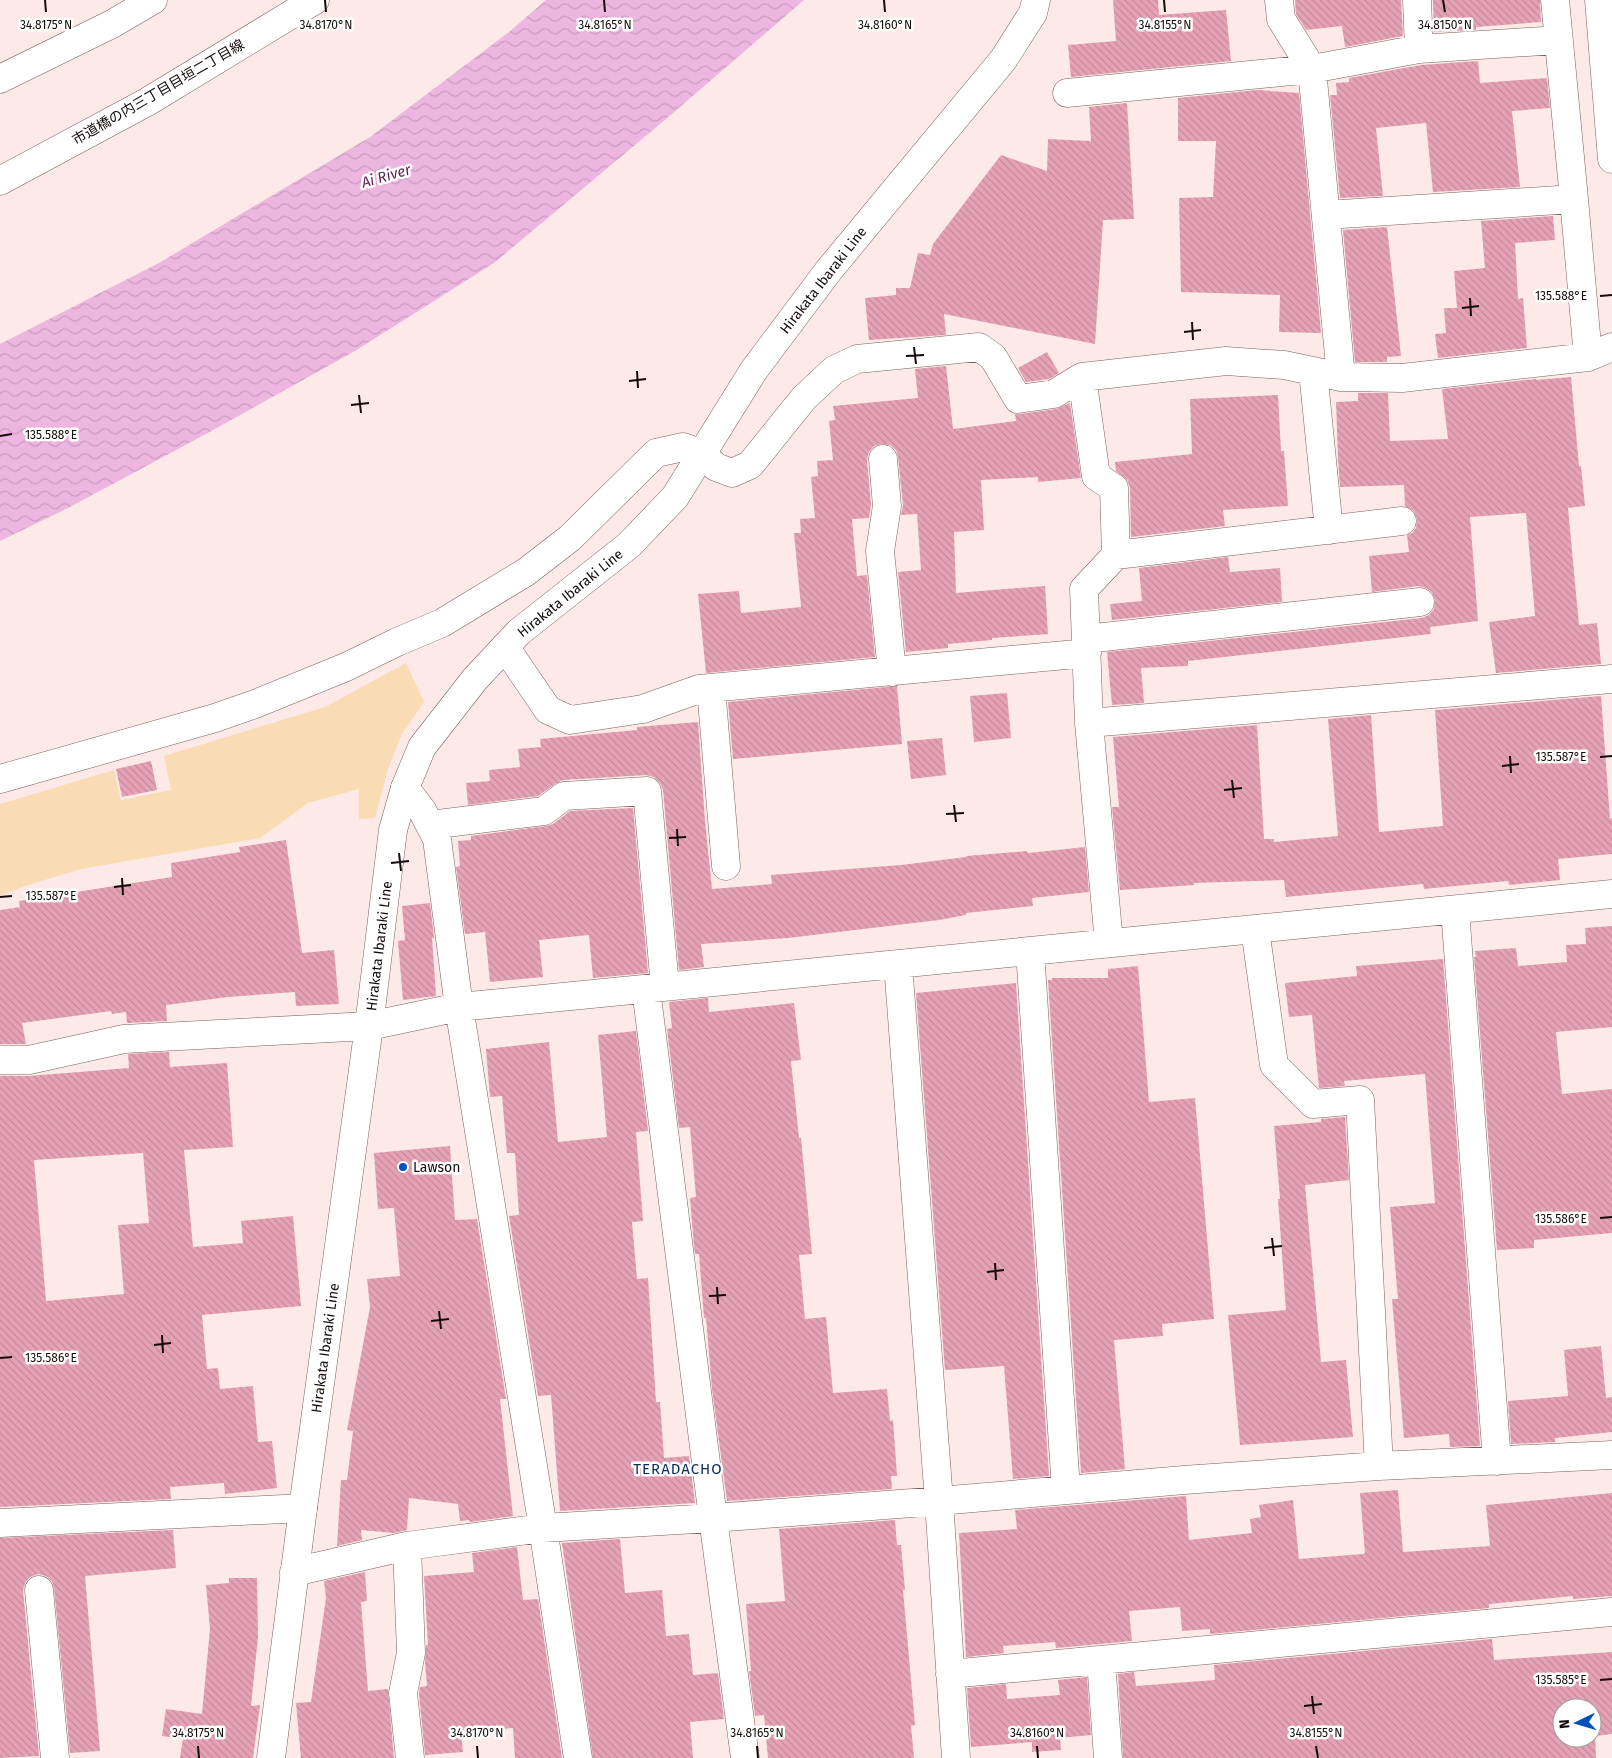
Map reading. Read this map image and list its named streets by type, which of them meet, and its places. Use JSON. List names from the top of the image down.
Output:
{
  "streets": {
    "street": ["市道橋の内三丁目目垣二丁目線", "Hirakata Ibaraki Line"]
  },
  "districts": ["TERADACHO"],
  "water": ["Ai River"],
  "places": ["Lawson"],
  "north": "left",
  "coordinates": [
    "34.8175°N",
    "34.8170°N",
    "34.8165°N",
    "34.8160°N",
    "34.8155°N",
    "34.8150°N",
    "135.588°E",
    "135.587°E",
    "135.586°E",
    "135.585°E"
  ]
}
